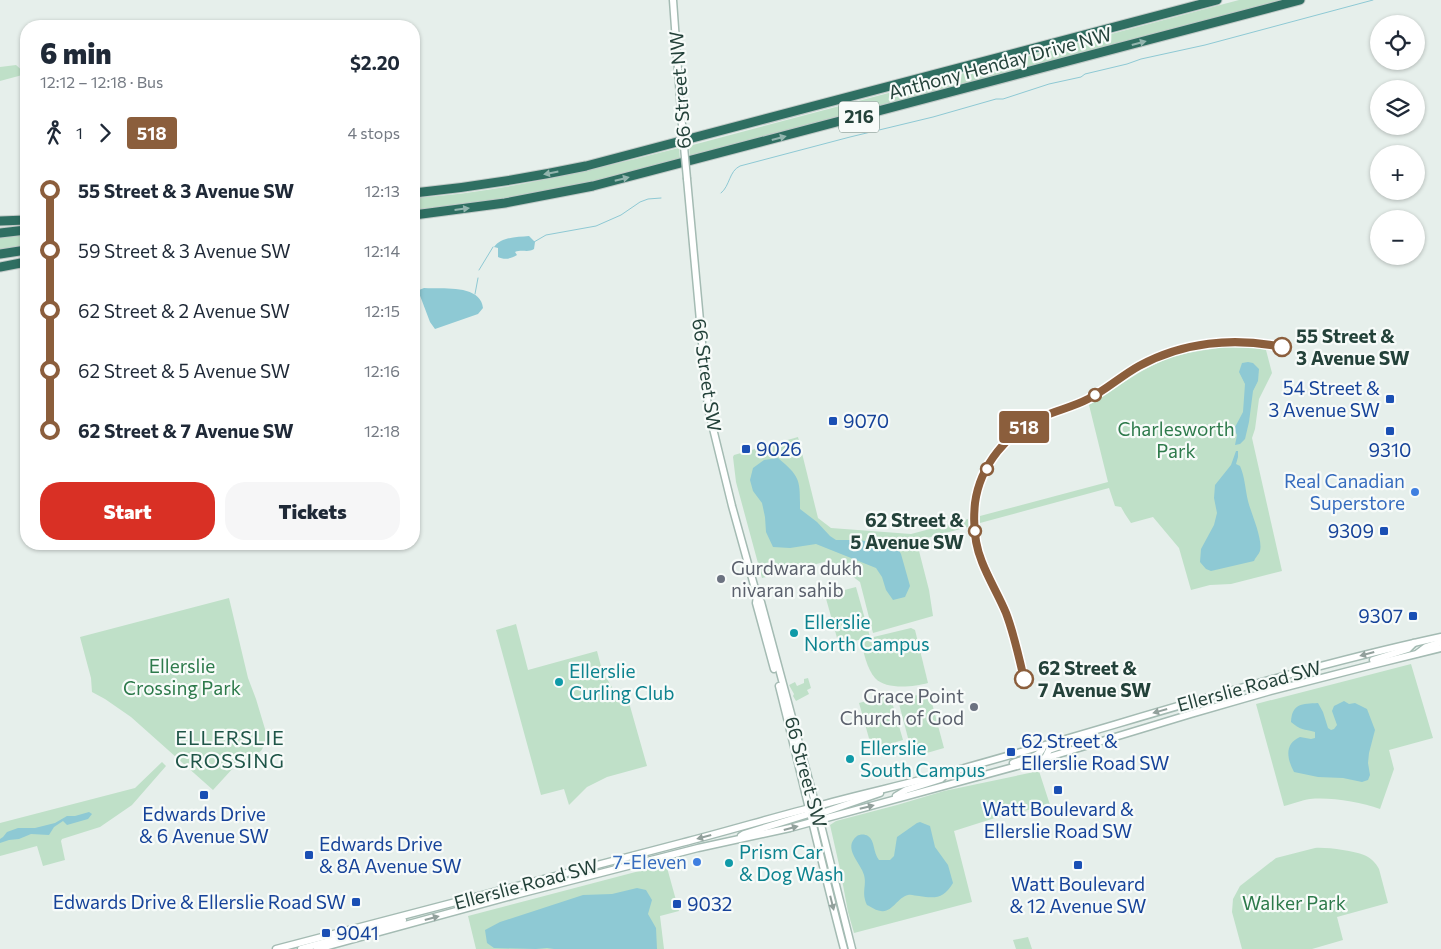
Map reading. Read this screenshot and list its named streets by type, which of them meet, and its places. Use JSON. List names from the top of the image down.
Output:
{
  "streets": {
    "highway": ["Anthony Henday Drive NW", "216"],
    "main road": ["66 Street NW", "66 Street SW", "Ellerslie Road SW"]
  },
  "crossings": [
    ["66 Street NW", "66 Street SW"],
    ["66 Street SW", "Ellerslie Road SW"]
  ],
  "districts": ["ELLERSLIE CROSSING"],
  "parks": ["Charlesworth Park", "Ellerslie Crossing Park", "Walker Park"],
  "places": {
    "other": [
      "55 Street & 3 Avenue SW",
      "Real Canadian Superstore",
      "62 Street & 5 Avenue SW",
      "Gurdwara dukh nivaran sahib",
      "Ellerslie North Campus",
      "62 Street & 7 Avenue SW",
      "Ellerslie Curling Club",
      "Grace Point Church of God",
      "Ellerslie South Campus",
      "7-Eleven",
      "Prism Car & Dog Wash"
    ],
    "transit": [
      "54 Street & 3 Avenue SW",
      "9070",
      "9310",
      "9026",
      "9309",
      "9307",
      "62 Street & Ellerslie Road SW",
      "Watt Boulevard & Ellerslie Road SW",
      "Edwards Drive & 6 Avenue SW",
      "Edwards Drive & 8A Avenue SW",
      "Watt Boulevard & 12 Avenue SW",
      "Edwards Drive & Ellerslie Road SW",
      "9032",
      "9041"
    ]
  },
  "lines": ["bus line 518"],
  "page": {
    "on_map": "518",
    "map_buttons": ["+", "−"],
    "heading": ["6 min", "12:12 – 12:18 · Bus", "$2.20"],
    "legs": ["1", "518", "4 stops"],
    "list": [
      {
        "name": "55 Street & 3 Avenue SW",
        "value": "12:13"
      },
      {
        "name": "59 Street & 3 Avenue SW",
        "value": "12:14"
      },
      {
        "name": "62 Street & 2 Avenue SW",
        "value": "12:15"
      },
      {
        "name": "62 Street & 5 Avenue SW",
        "value": "12:16"
      },
      {
        "name": "62 Street & 7 Avenue SW",
        "value": "12:18"
      }
    ],
    "buttons": ["Start", "Tickets"]
  }
}
